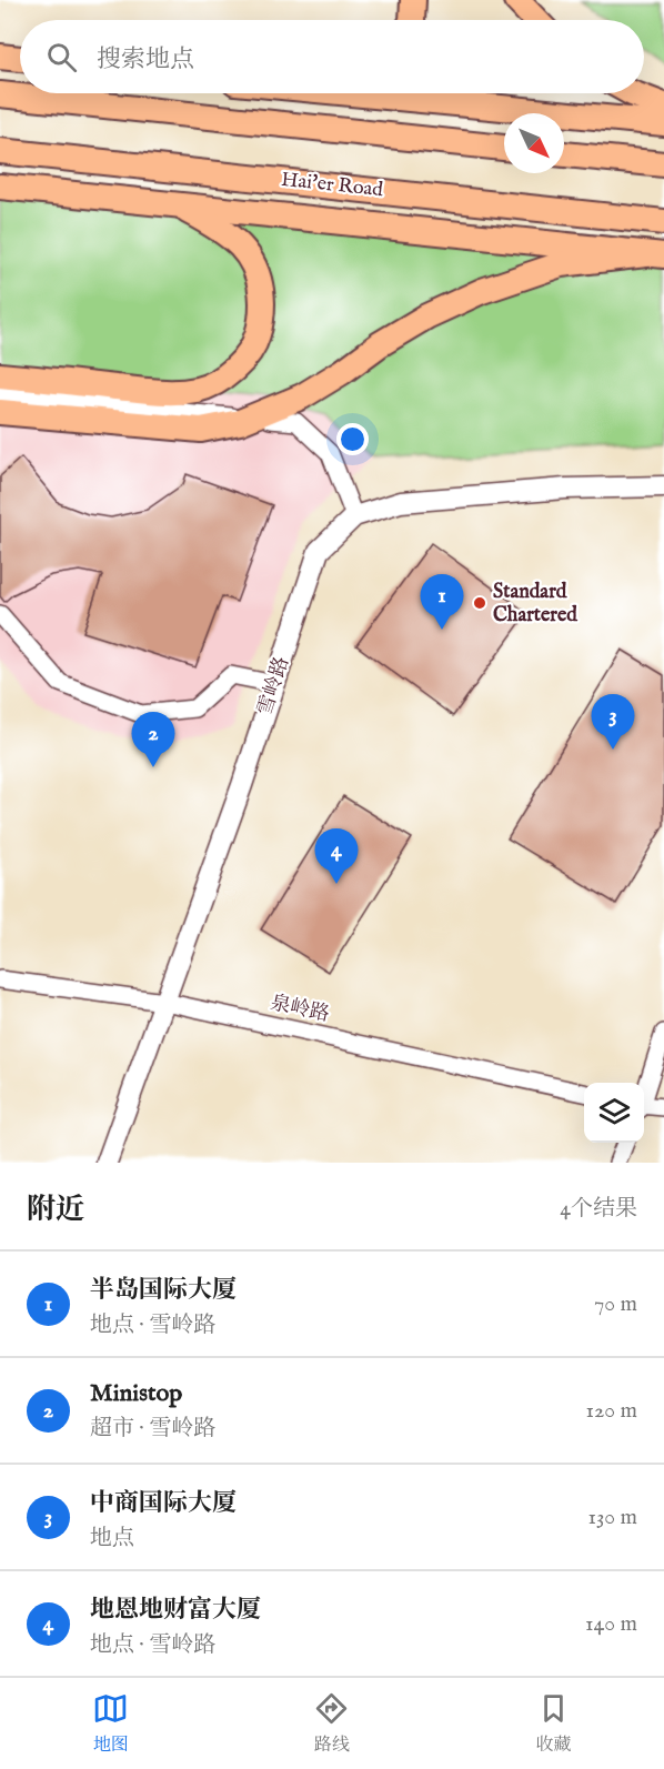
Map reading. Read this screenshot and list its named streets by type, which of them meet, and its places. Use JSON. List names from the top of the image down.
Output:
{
  "streets": {
    "main road": ["Hai'er Road"],
    "street": ["雪岭路", "泉岭路"]
  },
  "crossings": [
    ["雪岭路", "泉岭路"]
  ],
  "places": ["Standard Chartered"],
  "north": "bottom right",
  "page": {
    "search": "搜索地点",
    "pins": [
      "1",
      "3",
      "2",
      "4"
    ],
    "heading": ["附近", "4个结果"],
    "list": [
      {
        "mark": "1",
        "name": "半岛国际大厦",
        "note": "地点 · 雪岭路",
        "value": "70 m"
      },
      {
        "mark": "2",
        "name": "Ministop",
        "note": "超市 · 雪岭路",
        "value": "120 m"
      },
      {
        "mark": "3",
        "name": "中商国际大厦",
        "note": "地点",
        "value": "130 m"
      },
      {
        "mark": "4",
        "name": "地恩地财富大厦",
        "note": "地点 · 雪岭路",
        "value": "140 m"
      }
    ],
    "nav": ["地图", "路线", "收藏"]
  }
}
